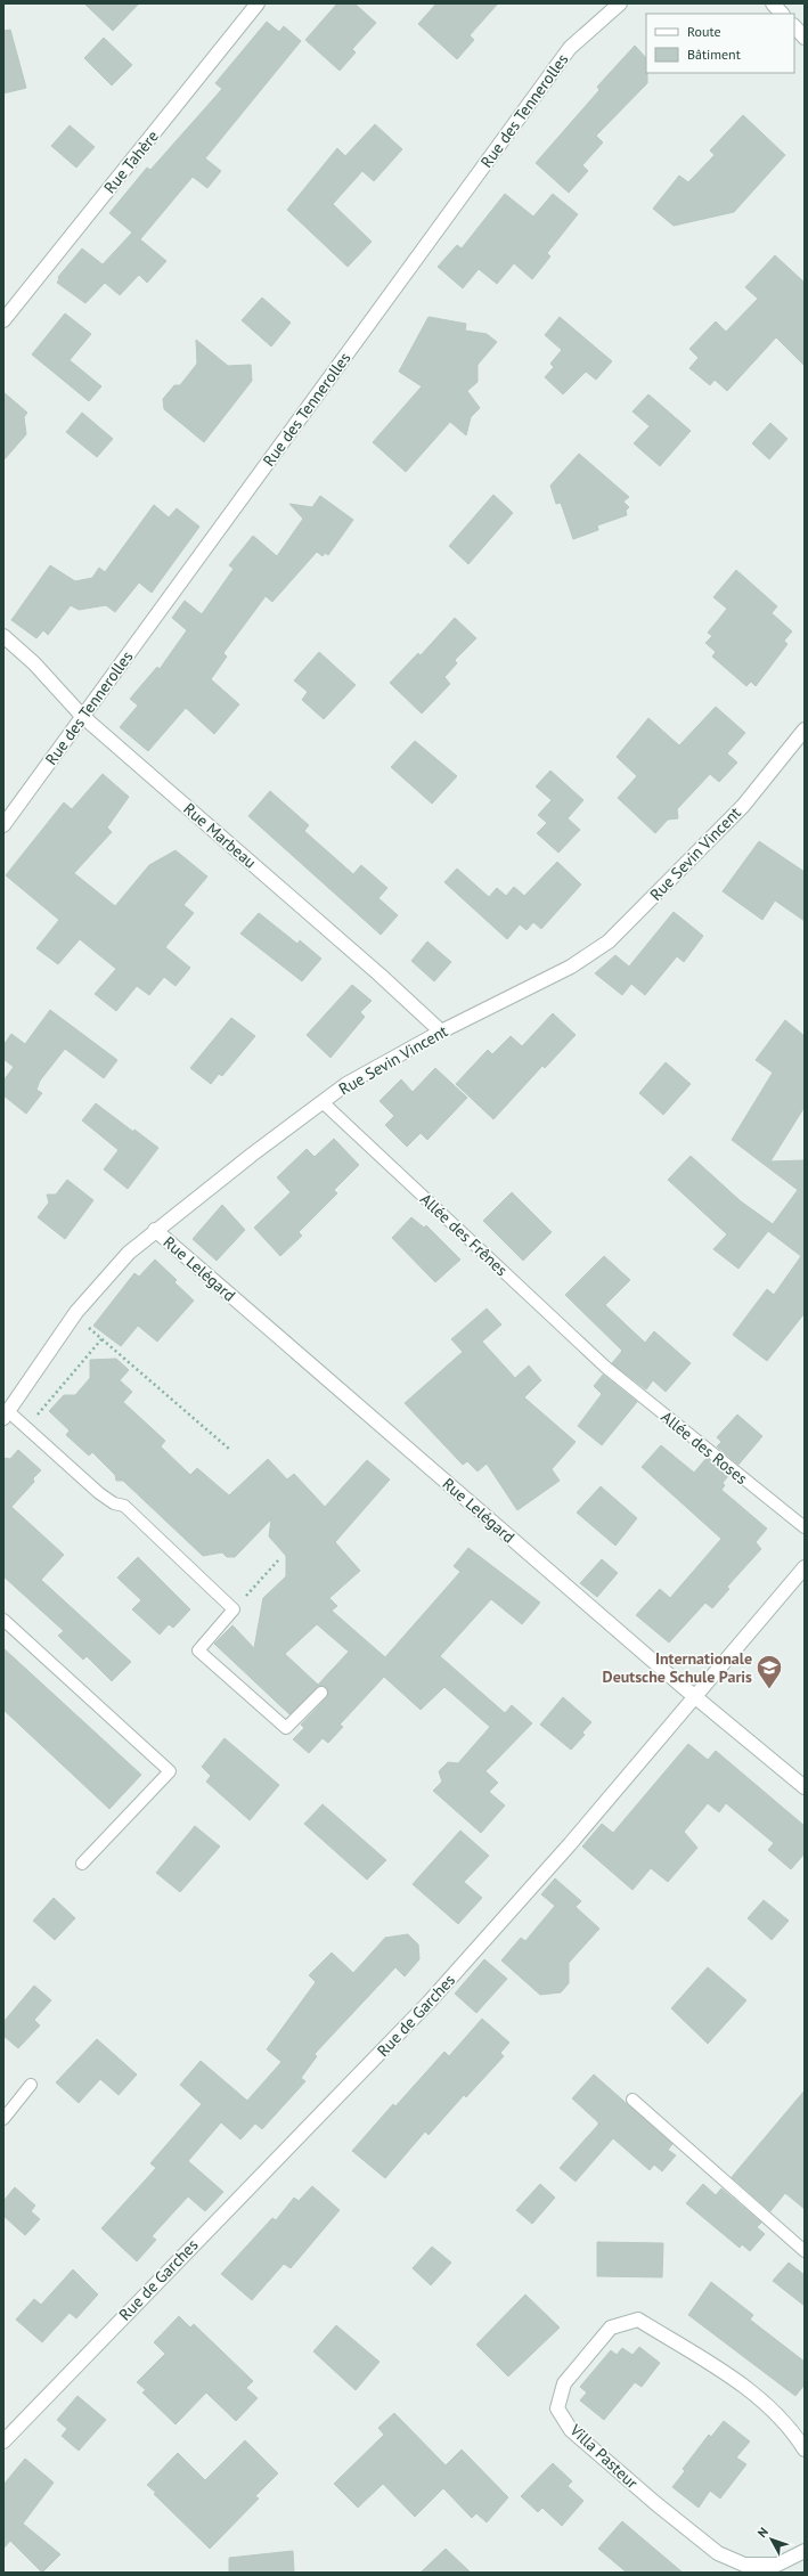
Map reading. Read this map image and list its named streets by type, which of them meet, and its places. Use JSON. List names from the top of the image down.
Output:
{
  "streets": {
    "street": [
      "Rue des Tennerolles",
      "Rue Tahère",
      "Rue Marbeau",
      "Rue Sevin Vincent",
      "Rue Lelégard",
      "Rue de Garches",
      "Villa Pasteur"
    ],
    "lane": ["Allée des Frênes", "Allée des Roses"]
  },
  "crossings": [
    ["Rue des Tennerolles", "Rue Marbeau"],
    ["Rue Marbeau", "Rue Sevin Vincent"],
    ["Rue Sevin Vincent", "Allée des Frênes"],
    ["Rue Sevin Vincent", "Rue Lelégard"],
    ["Allée des Frênes", "Allée des Roses"],
    ["Rue Lelégard", "Rue de Garches"]
  ],
  "places": {
    "school or university": ["Internationale Deutsche Schule Paris"]
  },
  "legend": ["Route", "Bâtiment"],
  "north": "top left"
}
